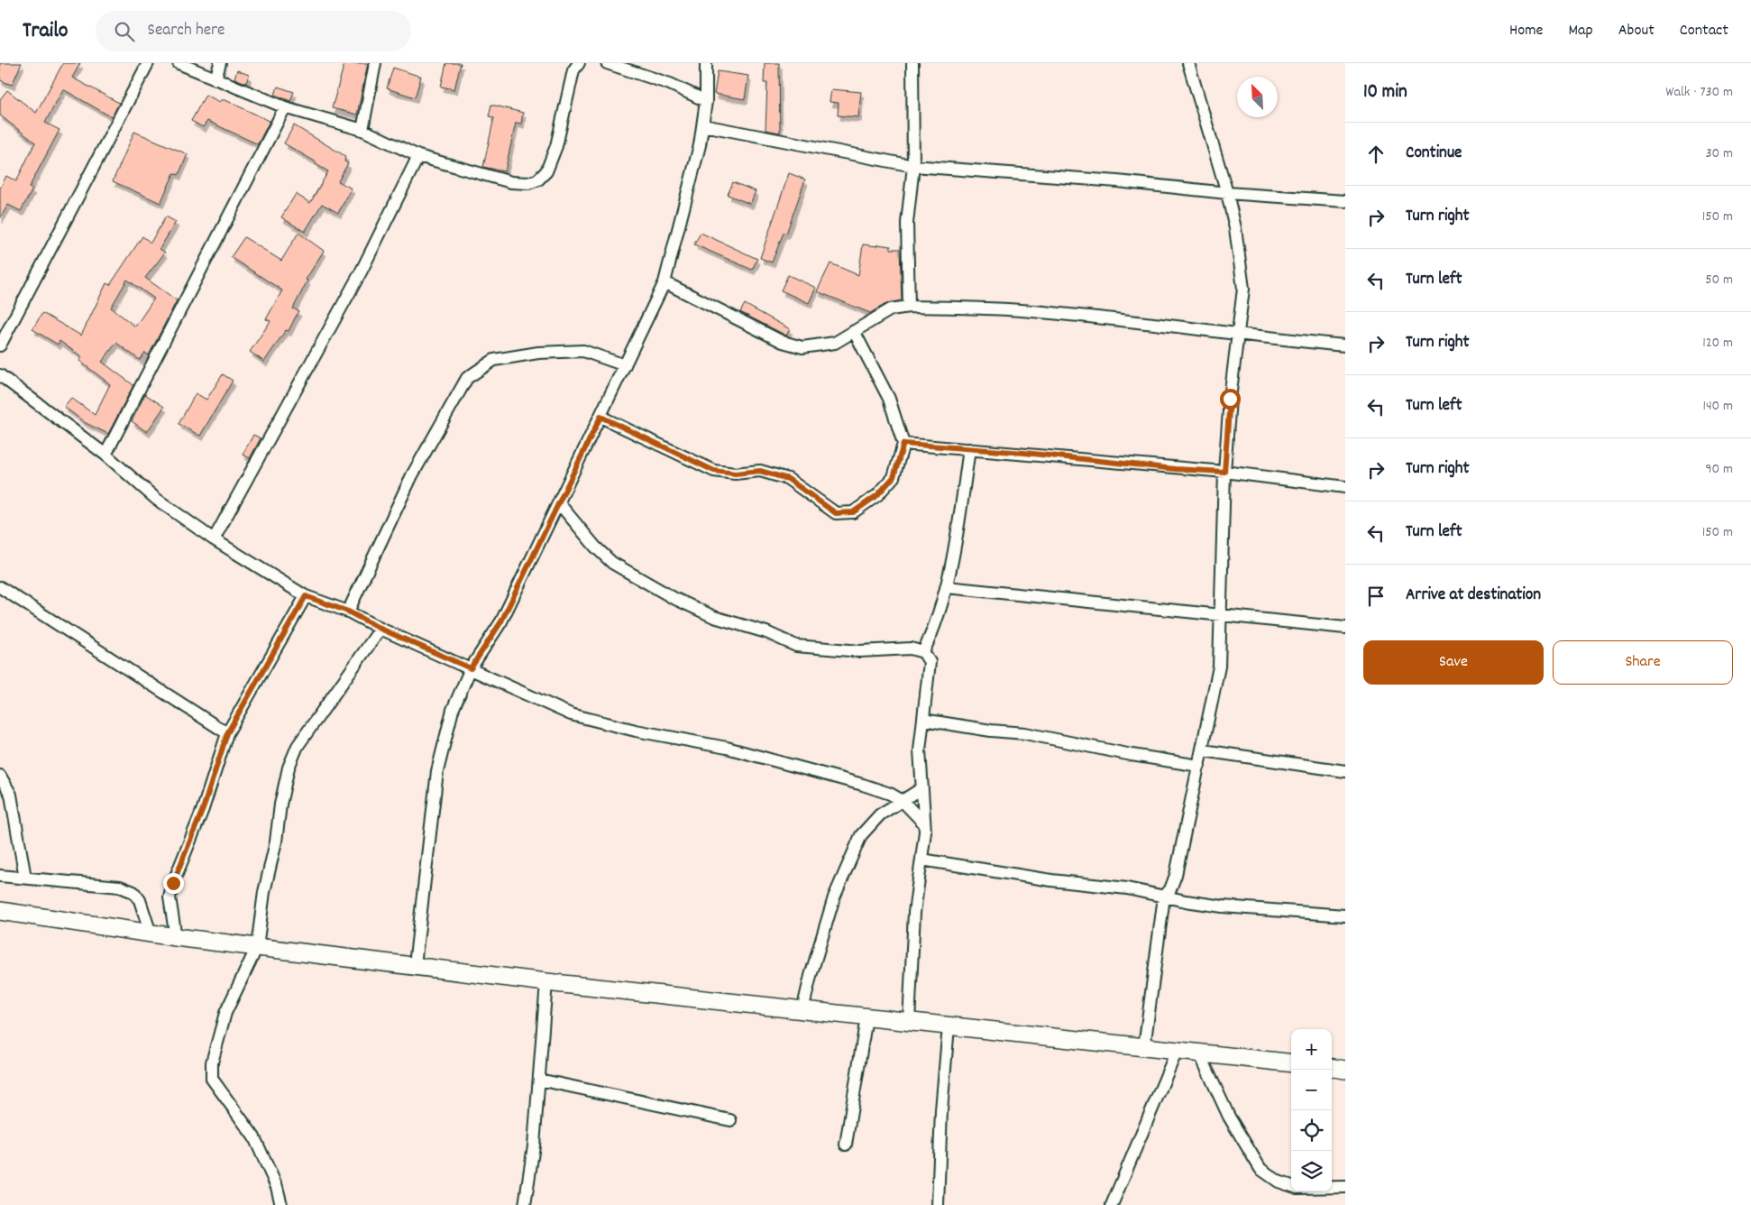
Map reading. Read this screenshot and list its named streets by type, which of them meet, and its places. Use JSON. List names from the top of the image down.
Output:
{
  "north": "top left",
  "page": {
    "header": "Trailo",
    "search": "Search here",
    "nav": [
      "Home",
      "Map",
      "About",
      "Contact"
    ],
    "heading": ["10 min", "Walk · 730 m"],
    "list": [
      ["Continue", "30 m"],
      ["Turn right", "150 m"],
      ["Turn left", "50 m"],
      ["Turn right", "120 m"],
      ["Turn left", "140 m"],
      ["Turn right", "90 m"],
      ["Turn left", "150 m"],
      "Arrive at destination"
    ],
    "buttons": ["Save", "Share"],
    "map_buttons": ["+", "−"]
  }
}
